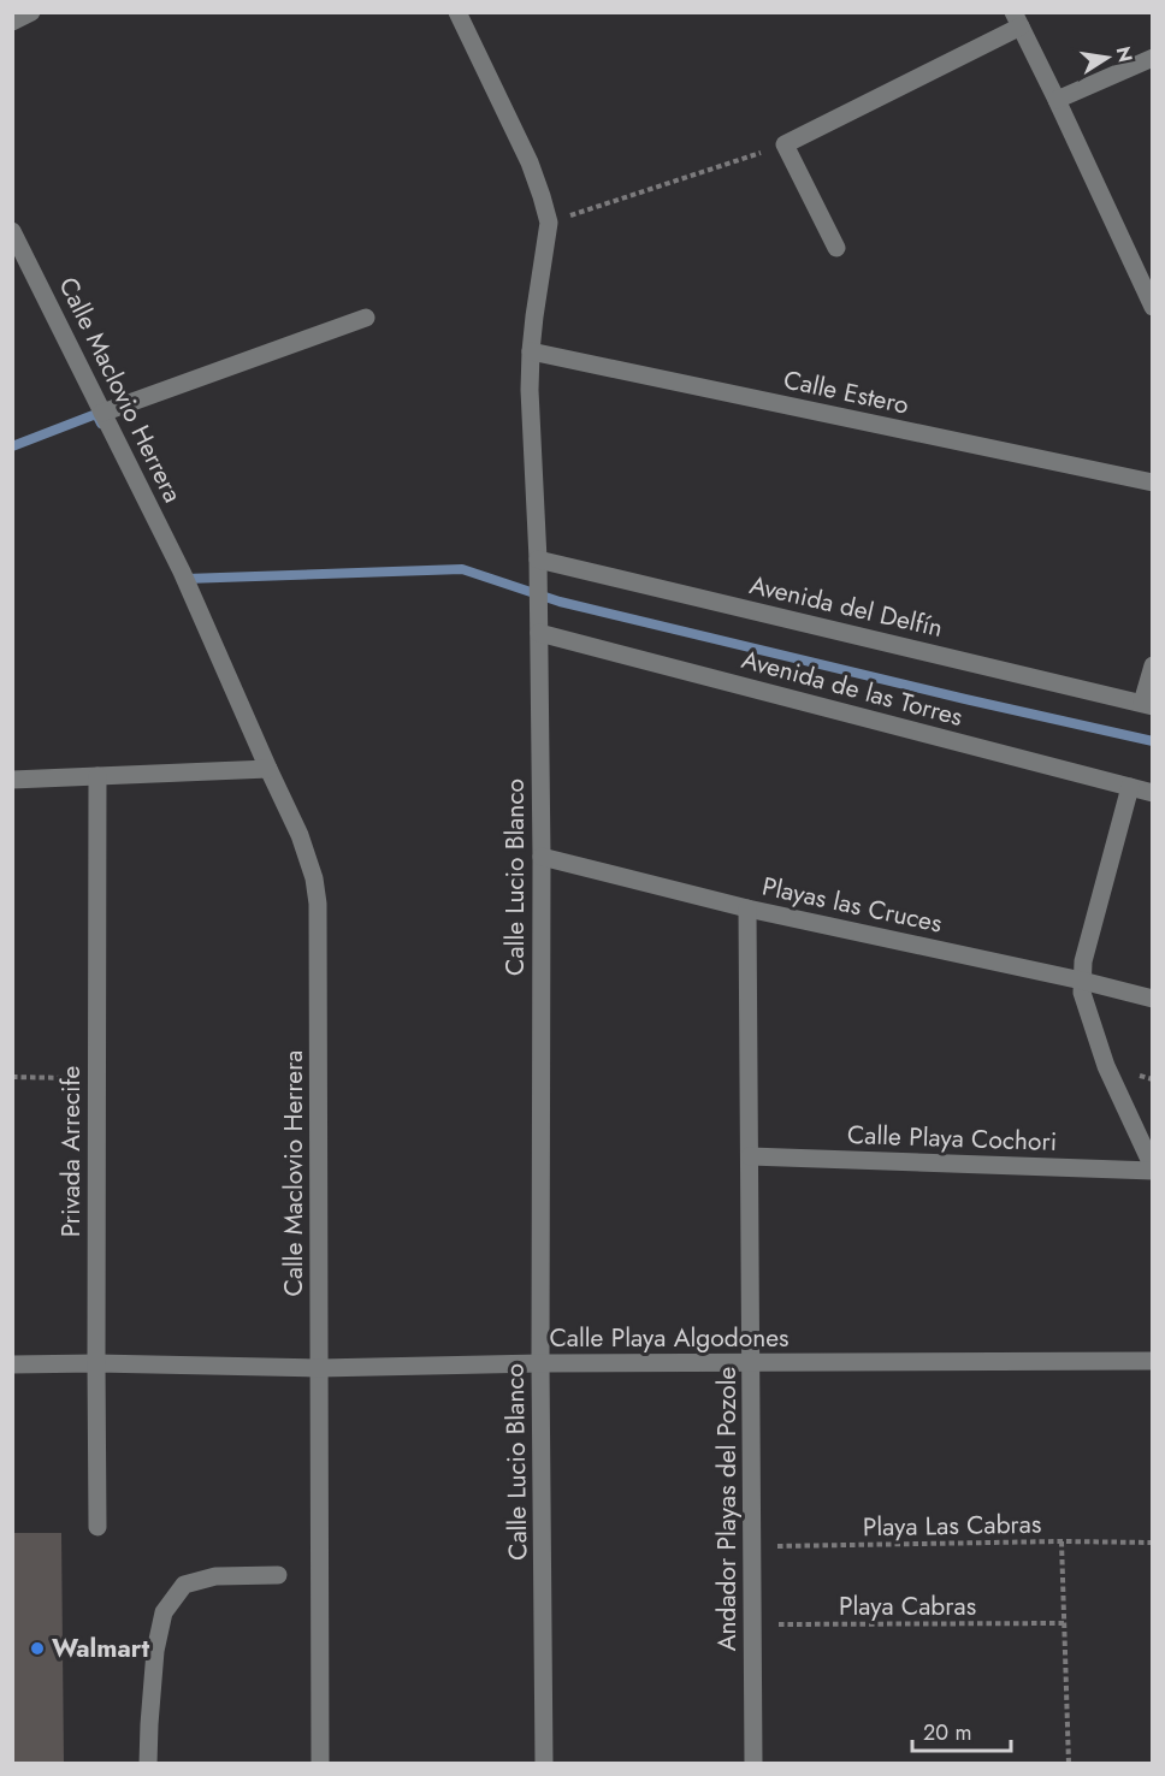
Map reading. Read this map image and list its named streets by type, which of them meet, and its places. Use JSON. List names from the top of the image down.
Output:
{
  "streets": {
    "street": [
      "Calle Maclovio Herrera",
      "Calle Estero",
      "Avenida del Delfín",
      "Avenida de las Torres",
      "Calle Lucio Blanco",
      "Playas las Cruces",
      "Calle Playa Cochori",
      "Privada Arrecife",
      "Calle Playa Algodones",
      "Andador Playas del Pozole"
    ],
    "path": ["Playa Las Cabras", "Playa Cabras"]
  },
  "crossings": [
    ["Calle Maclovio Herrera", "Calle Playa Algodones"],
    ["Calle Estero", "Calle Lucio Blanco"],
    ["Avenida del Delfín", "Calle Lucio Blanco"],
    ["Avenida de las Torres", "Calle Lucio Blanco"],
    ["Calle Lucio Blanco", "Playas las Cruces"],
    ["Calle Lucio Blanco", "Calle Playa Algodones"],
    ["Playas las Cruces", "Andador Playas del Pozole"],
    ["Calle Playa Cochori", "Andador Playas del Pozole"],
    ["Privada Arrecife", "Calle Playa Algodones"],
    ["Calle Playa Algodones", "Andador Playas del Pozole"],
    ["Andador Playas del Pozole", "Playa Las Cabras"],
    ["Andador Playas del Pozole", "Playa Cabras"]
  ],
  "places": ["Walmart"],
  "scale_bar": "20 m",
  "north": "right"
}
